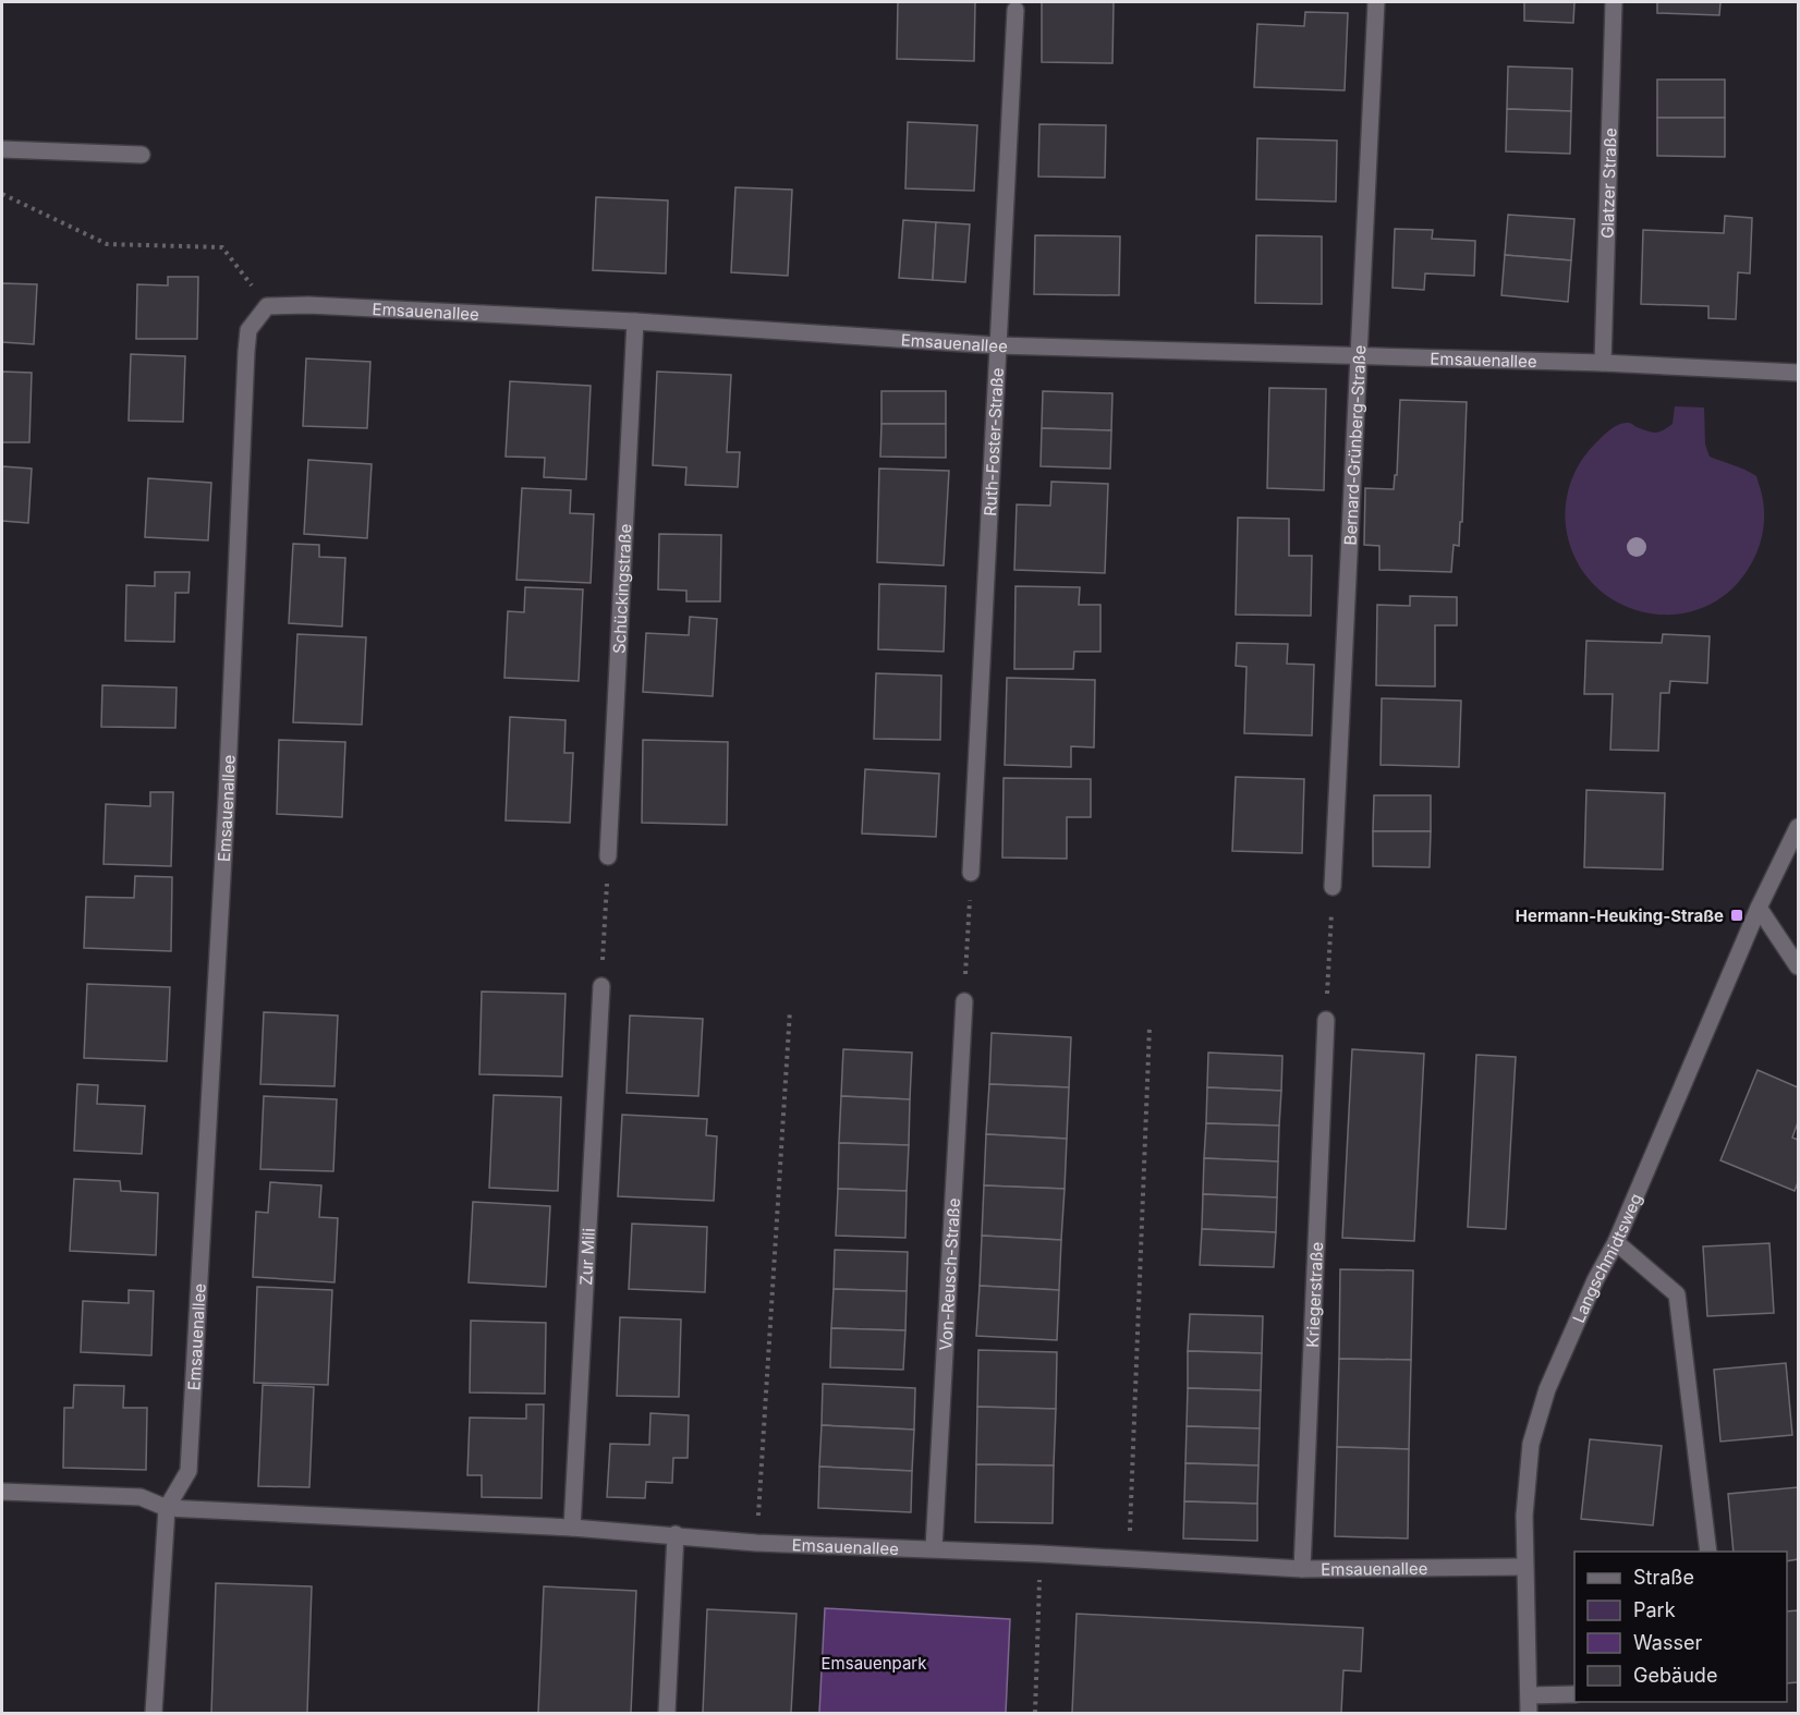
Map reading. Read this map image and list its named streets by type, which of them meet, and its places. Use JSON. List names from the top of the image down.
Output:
{
  "streets": {
    "street": [
      "Glatzer Straße",
      "Emsauenallee",
      "Ruth-Foster-Straße",
      "Bernard-Grünberg-Straße",
      "Schückingstraße",
      "Zur Mili",
      "Langschmidtsweg",
      "Von-Reusch-Straße",
      "Kriegerstraße"
    ]
  },
  "crossings": [
    ["Glatzer Straße", "Emsauenallee"],
    ["Emsauenallee", "Ruth-Foster-Straße"],
    ["Emsauenallee", "Bernard-Grünberg-Straße"],
    ["Emsauenallee", "Schückingstraße"],
    ["Emsauenallee", "Zur Mili"],
    ["Emsauenallee", "Langschmidtsweg"],
    ["Emsauenallee", "Von-Reusch-Straße"],
    ["Emsauenallee", "Kriegerstraße"]
  ],
  "parks": ["Emsauenpark"],
  "places": {
    "transit": ["Hermann-Heuking-Straße"]
  },
  "legend": [
    "Straße",
    "Park",
    "Wasser",
    "Gebäude"
  ]
}
